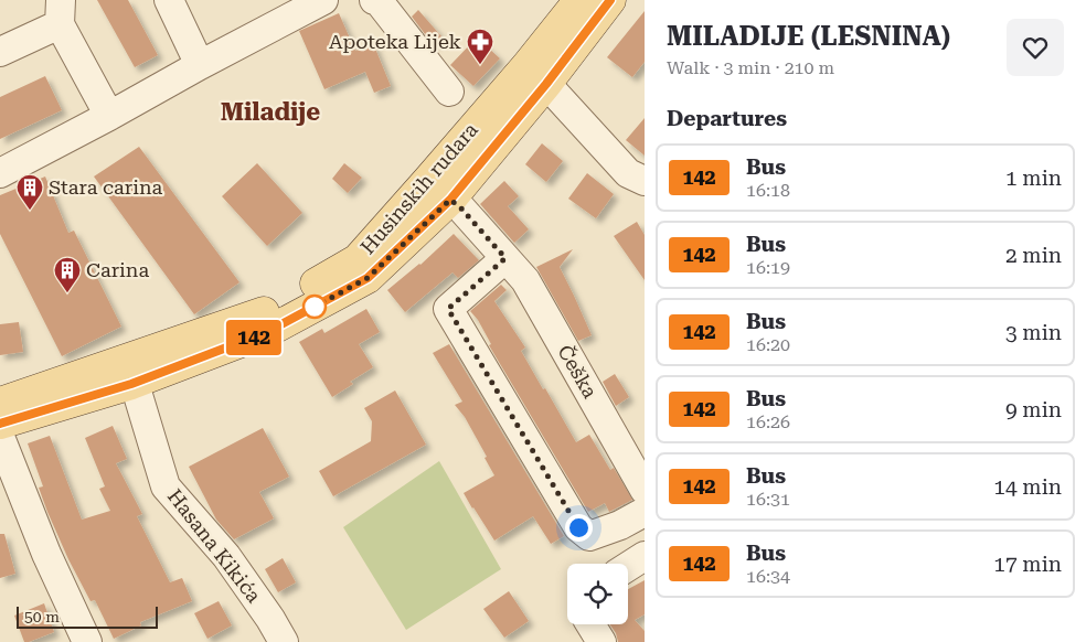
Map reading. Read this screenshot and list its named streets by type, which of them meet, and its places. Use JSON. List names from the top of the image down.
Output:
{
  "streets": {
    "main road": ["Husinskih rudara"],
    "street": ["Češka", "Hasana Kikića"]
  },
  "crossings": [
    ["Husinskih rudara", "Češka"],
    ["Husinskih rudara", "Hasana Kikića"]
  ],
  "districts": ["Miladije"],
  "places": {
    "pharmacy": ["Apoteka Lijek"],
    "building": ["Stara carina", "Carina"]
  },
  "lines": ["bus line 142"],
  "scale_bar": "50 m",
  "page": {
    "on_map": "142",
    "heading": [
      ["MILADIJE (LESNINA)", "Walk · 3 min · 210 m"],
      "Departures"
    ],
    "list": [
      {
        "mark": "142",
        "name": "Bus",
        "note": "16:18",
        "value": "1 min"
      },
      {
        "mark": "142",
        "name": "Bus",
        "note": "16:19",
        "value": "2 min"
      },
      {
        "mark": "142",
        "name": "Bus",
        "note": "16:20",
        "value": "3 min"
      },
      {
        "mark": "142",
        "name": "Bus",
        "note": "16:26",
        "value": "9 min"
      },
      {
        "mark": "142",
        "name": "Bus",
        "note": "16:31",
        "value": "14 min"
      },
      {
        "mark": "142",
        "name": "Bus",
        "note": "16:34",
        "value": "17 min"
      }
    ],
    "scale": "50 m"
  }
}
